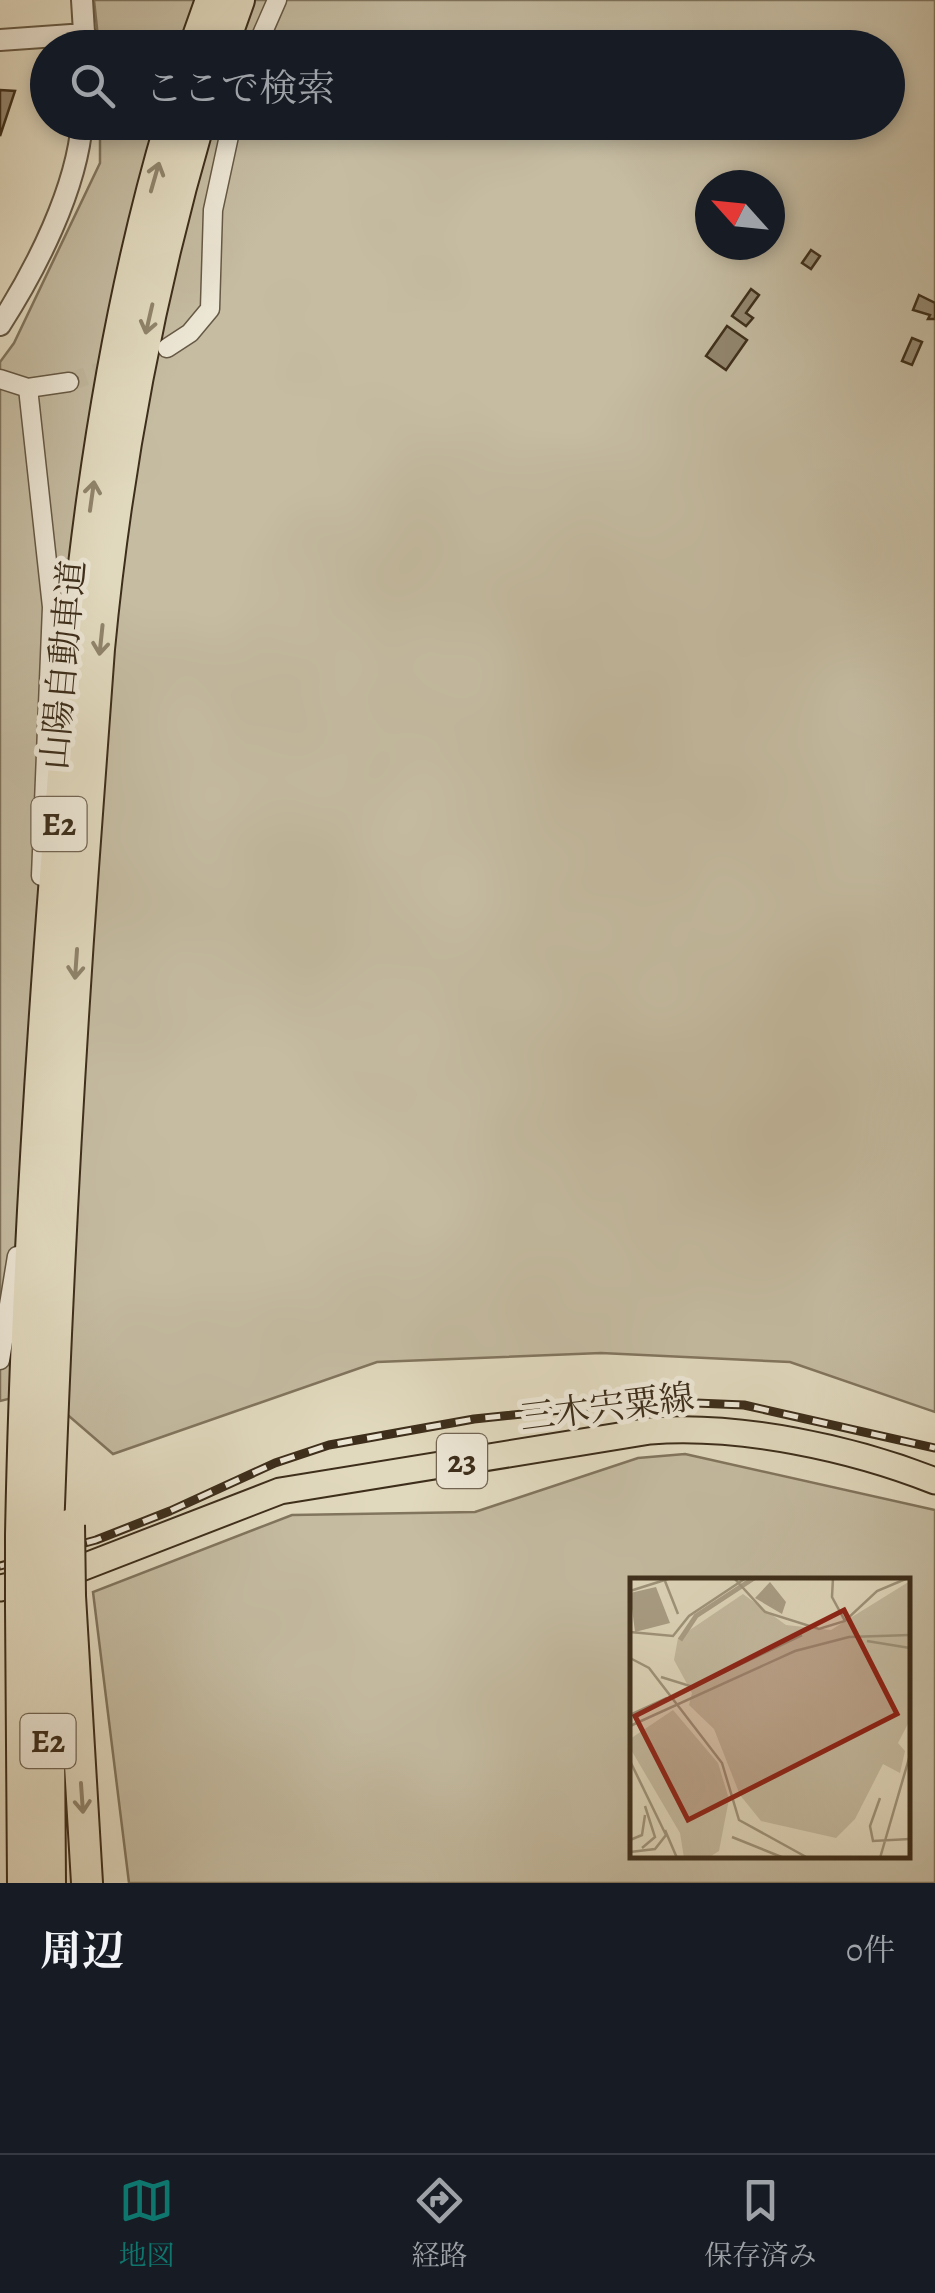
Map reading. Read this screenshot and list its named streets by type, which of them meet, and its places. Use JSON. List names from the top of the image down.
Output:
{
  "streets": {
    "highway": ["山陽自動車道", "E2"],
    "main road": ["三木宍粟線", "23"]
  },
  "crossings": [
    ["山陽自動車道", "三木宍粟線"]
  ],
  "north": "top left",
  "page": {
    "search": "ここで検索",
    "heading": ["周辺", "0件"],
    "nav": ["地図", "経路", "保存済み"]
  }
}
